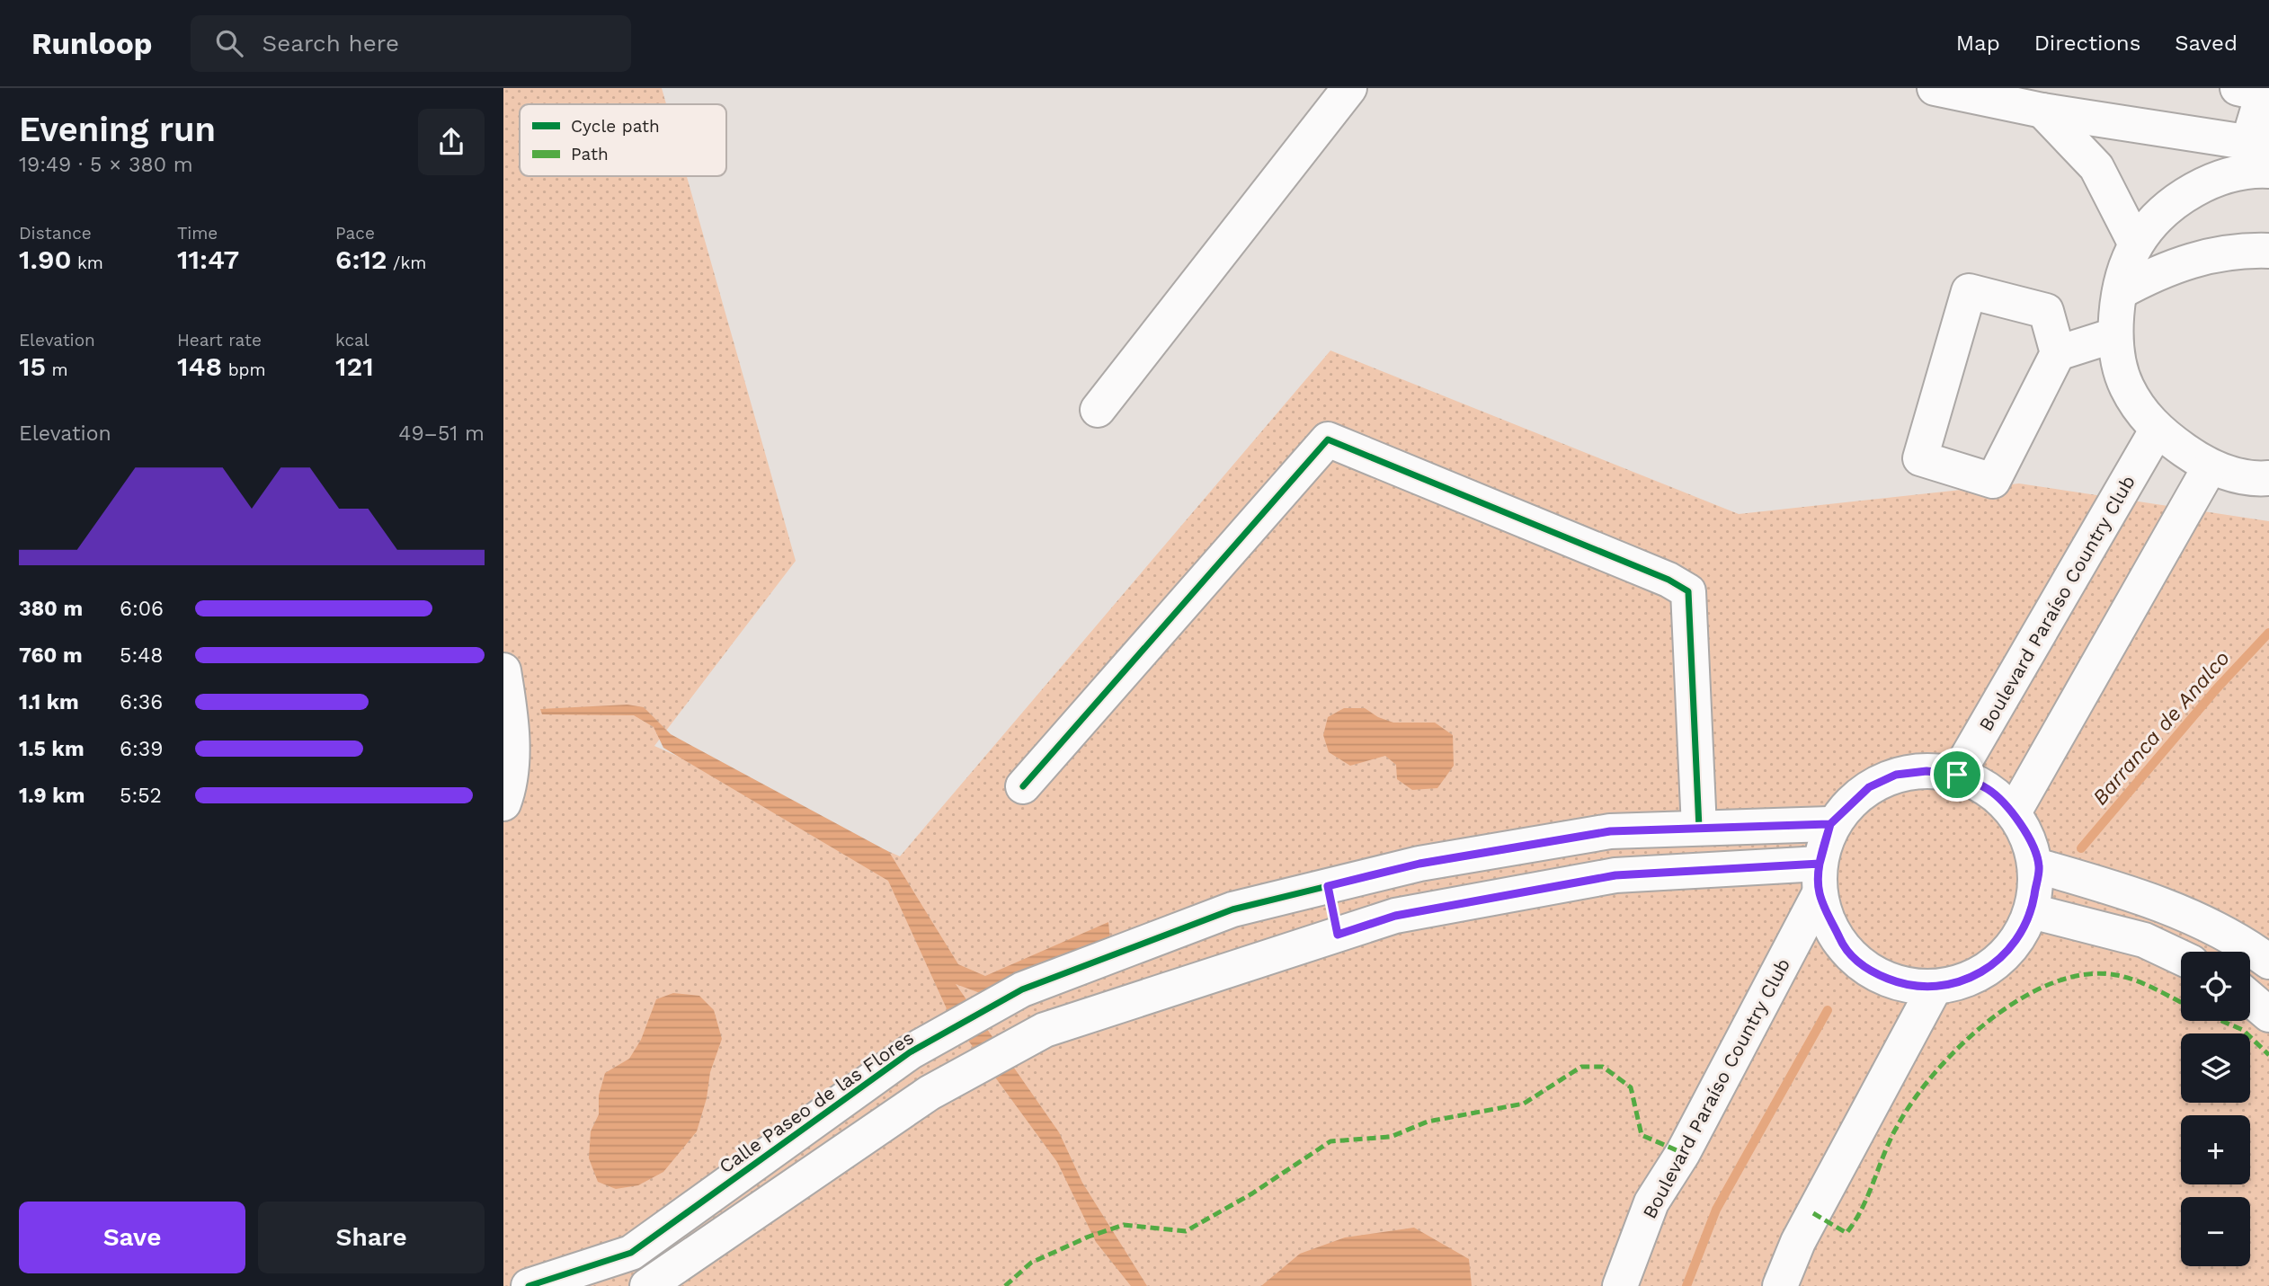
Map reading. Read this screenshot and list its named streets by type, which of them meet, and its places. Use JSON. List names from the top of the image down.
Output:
{
  "streets": {
    "street": ["Boulevard Paraíso Country Club", "Calle Paseo de las Flores"]
  },
  "crossings": [
    ["Boulevard Paraíso Country Club", "Calle Paseo de las Flores"]
  ],
  "water": ["Barranca de Analco"],
  "legend": ["Cycle path", "Path"],
  "page": {
    "header": "Runloop",
    "search": "Search here",
    "nav": ["Map", "Directions", "Saved"],
    "heading": ["Evening run", "19:49 · 5 × 380 m"],
    "stats": [
      ["Distance", "1.90 km"],
      ["Time", "11:47"],
      ["Pace", "6:12 /km"],
      ["Elevation", "15 m"],
      ["Heart rate", "148 bpm"],
      ["kcal", "121"]
    ],
    "chart": ["Elevation", "49–51 m"],
    "list": [
      {
        "name": "380 m",
        "note": "6:06"
      },
      {
        "name": "760 m",
        "note": "5:48"
      },
      {
        "name": "1.1 km",
        "note": "6:36"
      },
      {
        "name": "1.5 km",
        "note": "6:39"
      },
      {
        "name": "1.9 km",
        "note": "5:52"
      }
    ],
    "map_buttons": ["+", "−"],
    "buttons": ["Save", "Share"]
  }
}
